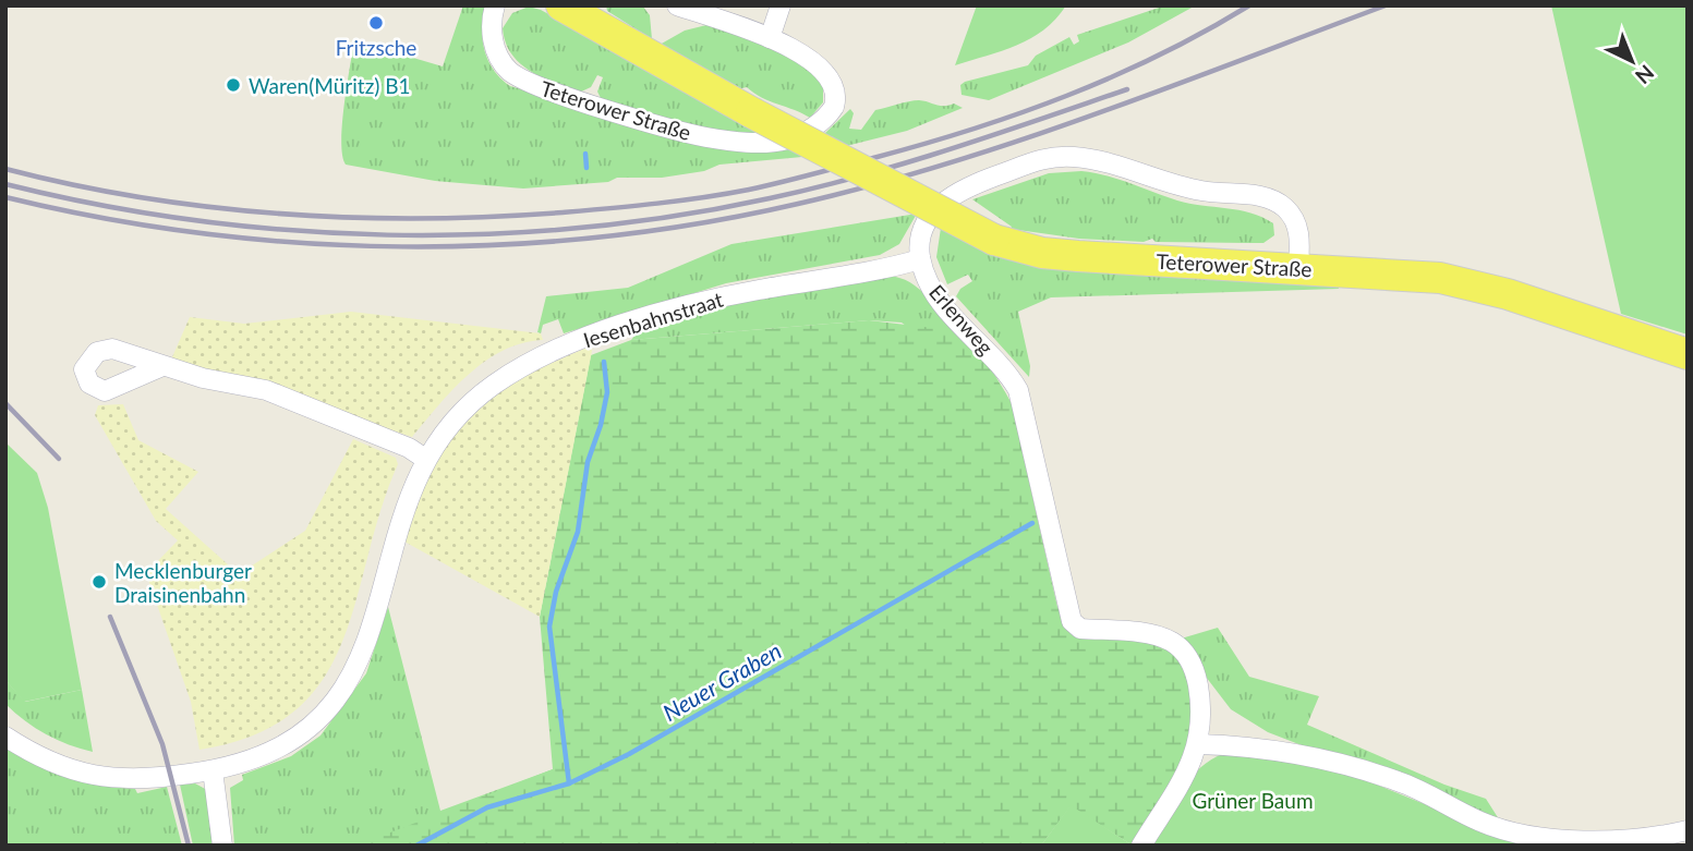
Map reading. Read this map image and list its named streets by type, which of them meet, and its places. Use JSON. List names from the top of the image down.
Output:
{
  "streets": {
    "main road": ["Teterower Straße"],
    "street": ["Iesenbahnstraat", "Erlenweg"]
  },
  "crossings": [
    ["Teterower Straße", "Erlenweg"],
    ["Iesenbahnstraat", "Erlenweg"]
  ],
  "water": ["Neuer Graben"],
  "parks": ["Grüner Baum"],
  "places": ["Fritzsche", "Waren(Müritz) B1", "Mecklenburger Draisinenbahn"],
  "north": "bottom right"
}
